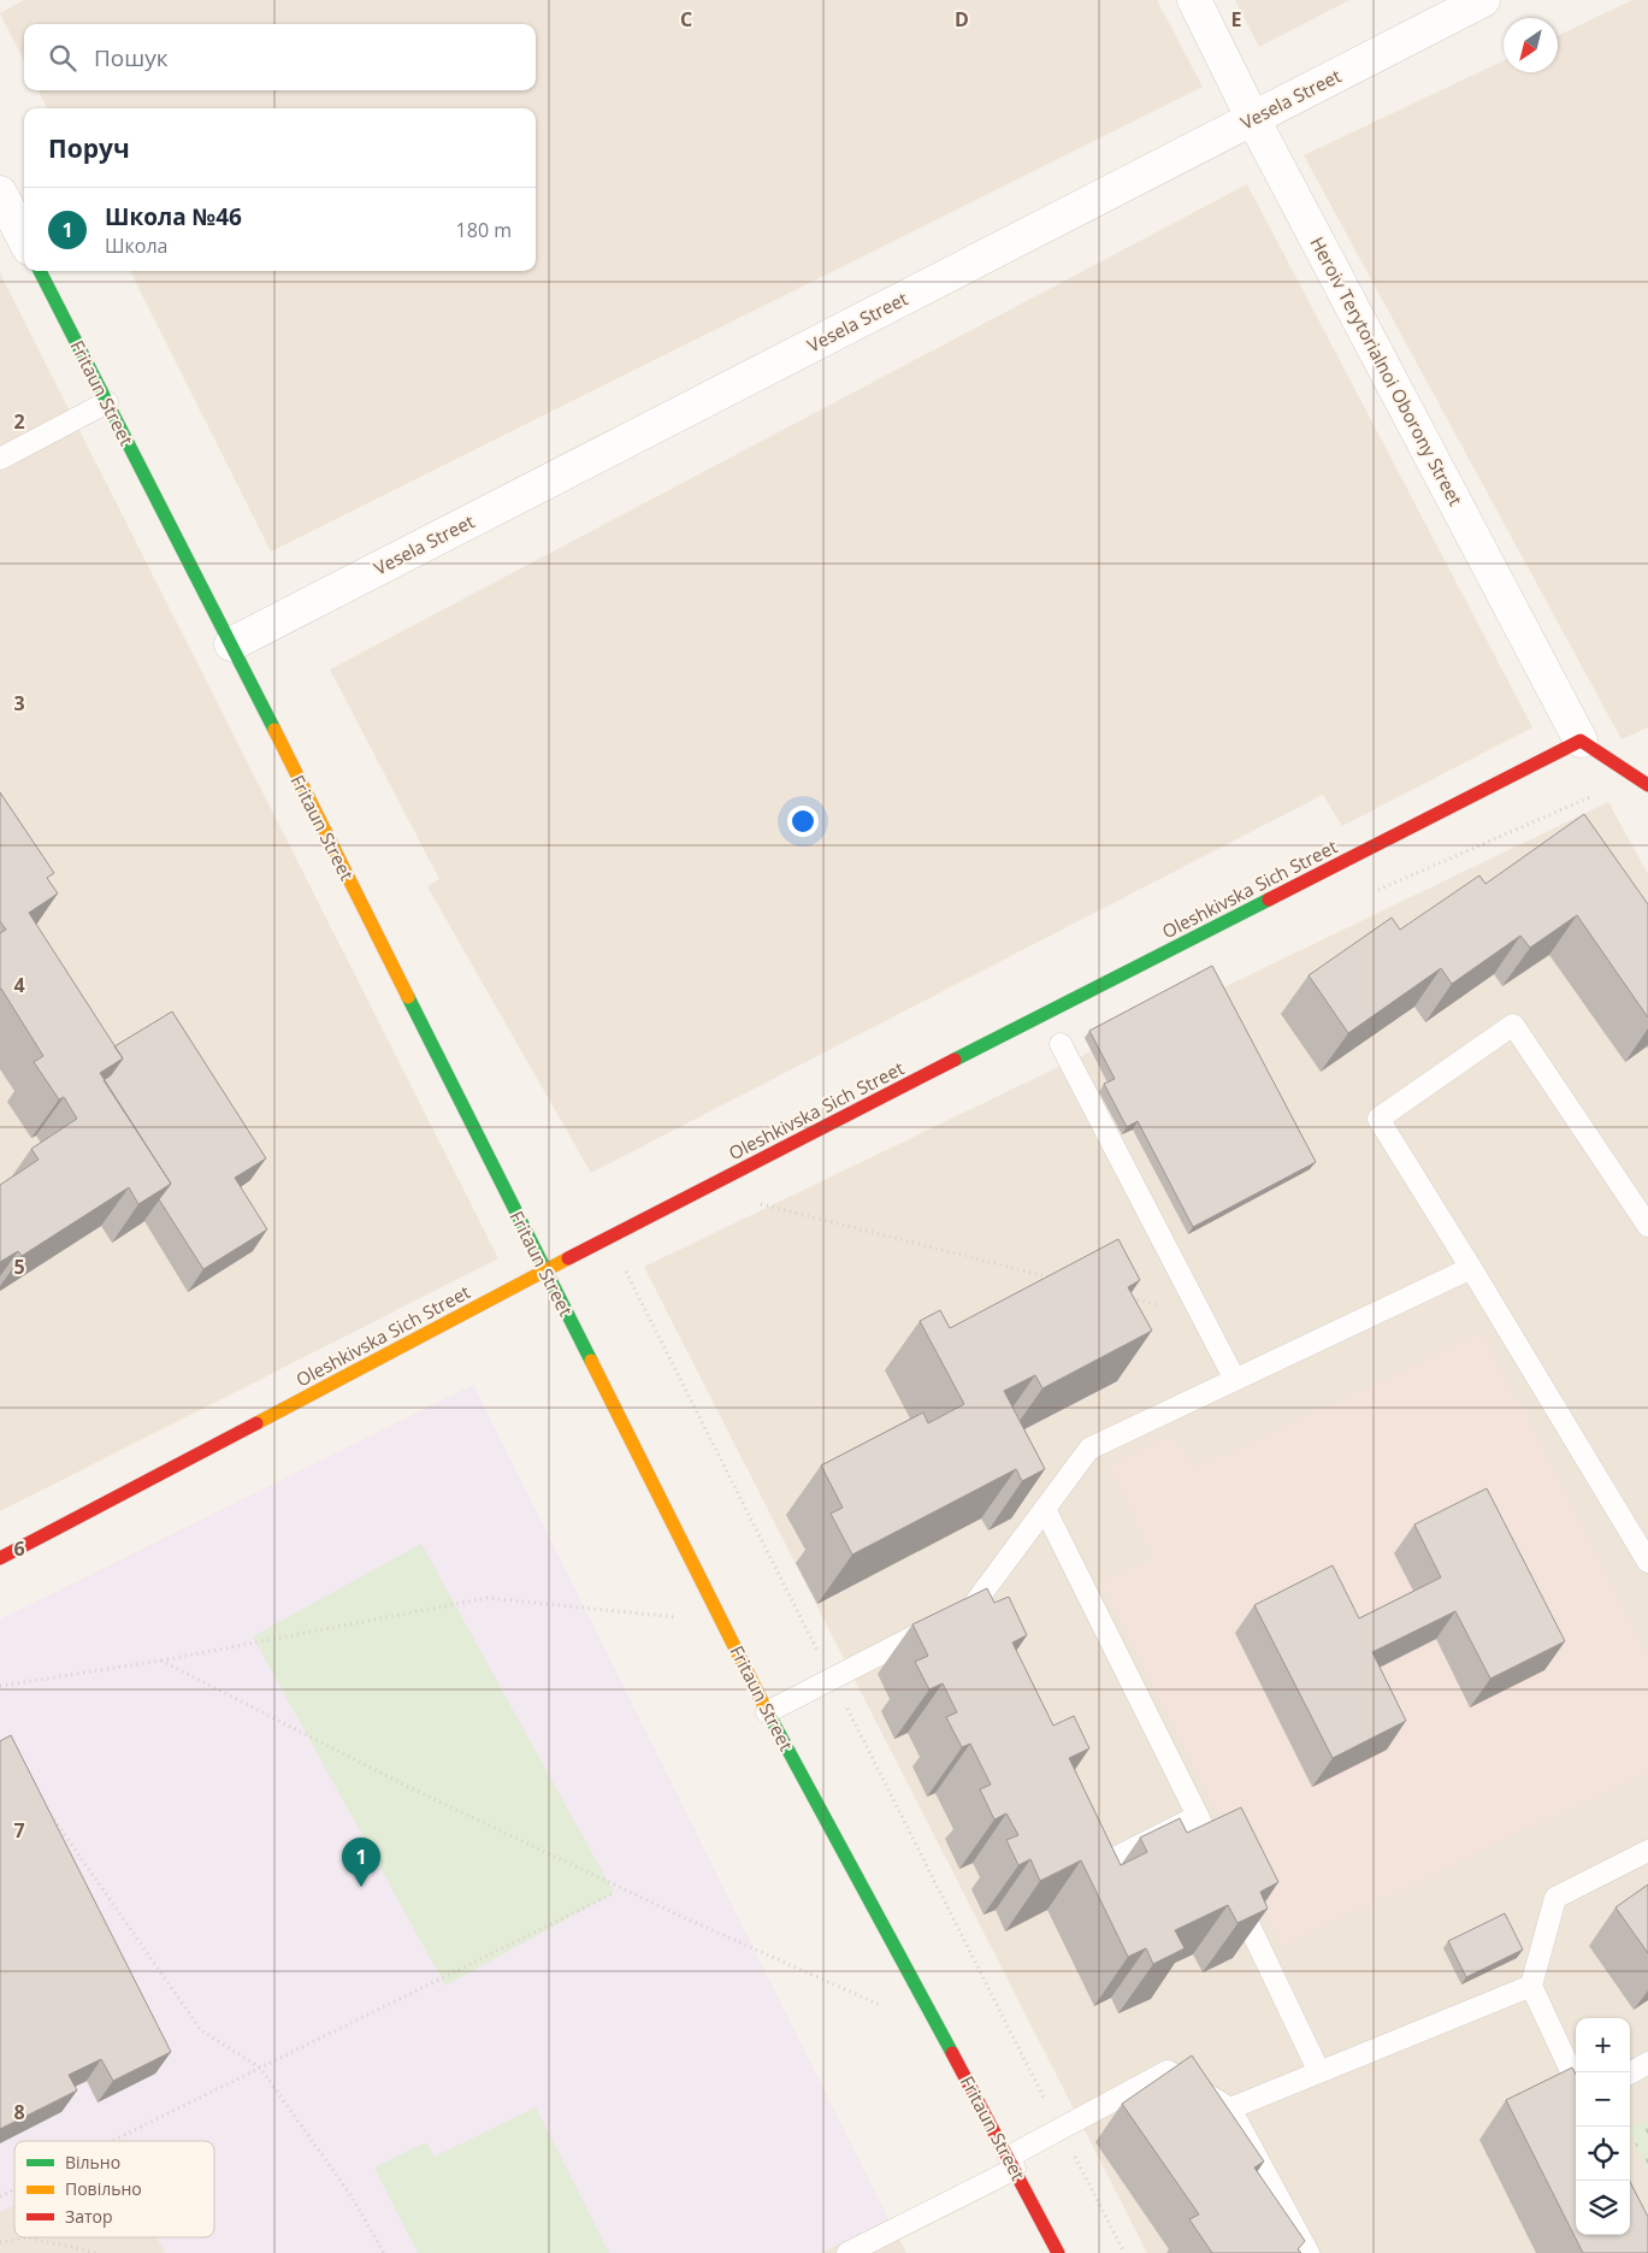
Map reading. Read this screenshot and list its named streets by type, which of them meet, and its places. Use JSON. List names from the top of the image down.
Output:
{
  "streets": {
    "street": [
      "Vesela Street",
      "Heroiv Terytorialnoi Oborony Street",
      "Fritaun Street",
      "Oleshkivska Sich Street"
    ]
  },
  "crossings": [
    ["Vesela Street", "Heroiv Terytorialnoi Oborony Street"],
    ["Vesela Street", "Fritaun Street"],
    ["Heroiv Terytorialnoi Oborony Street", "Oleshkivska Sich Street"],
    ["Fritaun Street", "Oleshkivska Sich Street"]
  ],
  "legend": ["Вільно", "Повільно", "Затор"],
  "north": "bottom left",
  "page": {
    "search": "Пошук",
    "heading": "Поруч",
    "list": [
      {
        "mark": "1",
        "name": "Школа №46",
        "note": "Школа",
        "value": "180 m"
      }
    ],
    "pins": "1",
    "map_buttons": ["+", "−"]
  },
  "grid": {
    "columns": ["C", "D", "E"],
    "rows": [
      "2",
      "3",
      "4",
      "5",
      "6",
      "7",
      "8"
    ]
  }
}
